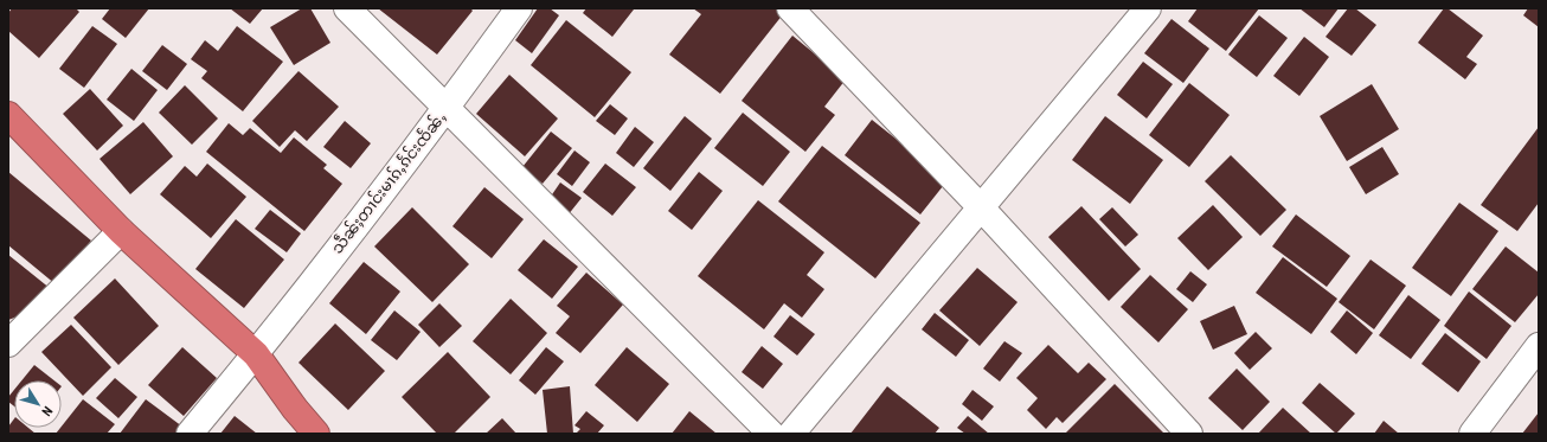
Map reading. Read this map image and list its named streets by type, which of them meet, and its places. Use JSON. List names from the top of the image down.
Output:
{
  "streets": {
    "street": ["သဵၼ်ႈတၢင်းမၢၵ်ႇၵႅင်းၸႅၼ်ႇ"]
  },
  "north": "bottom right"
}
